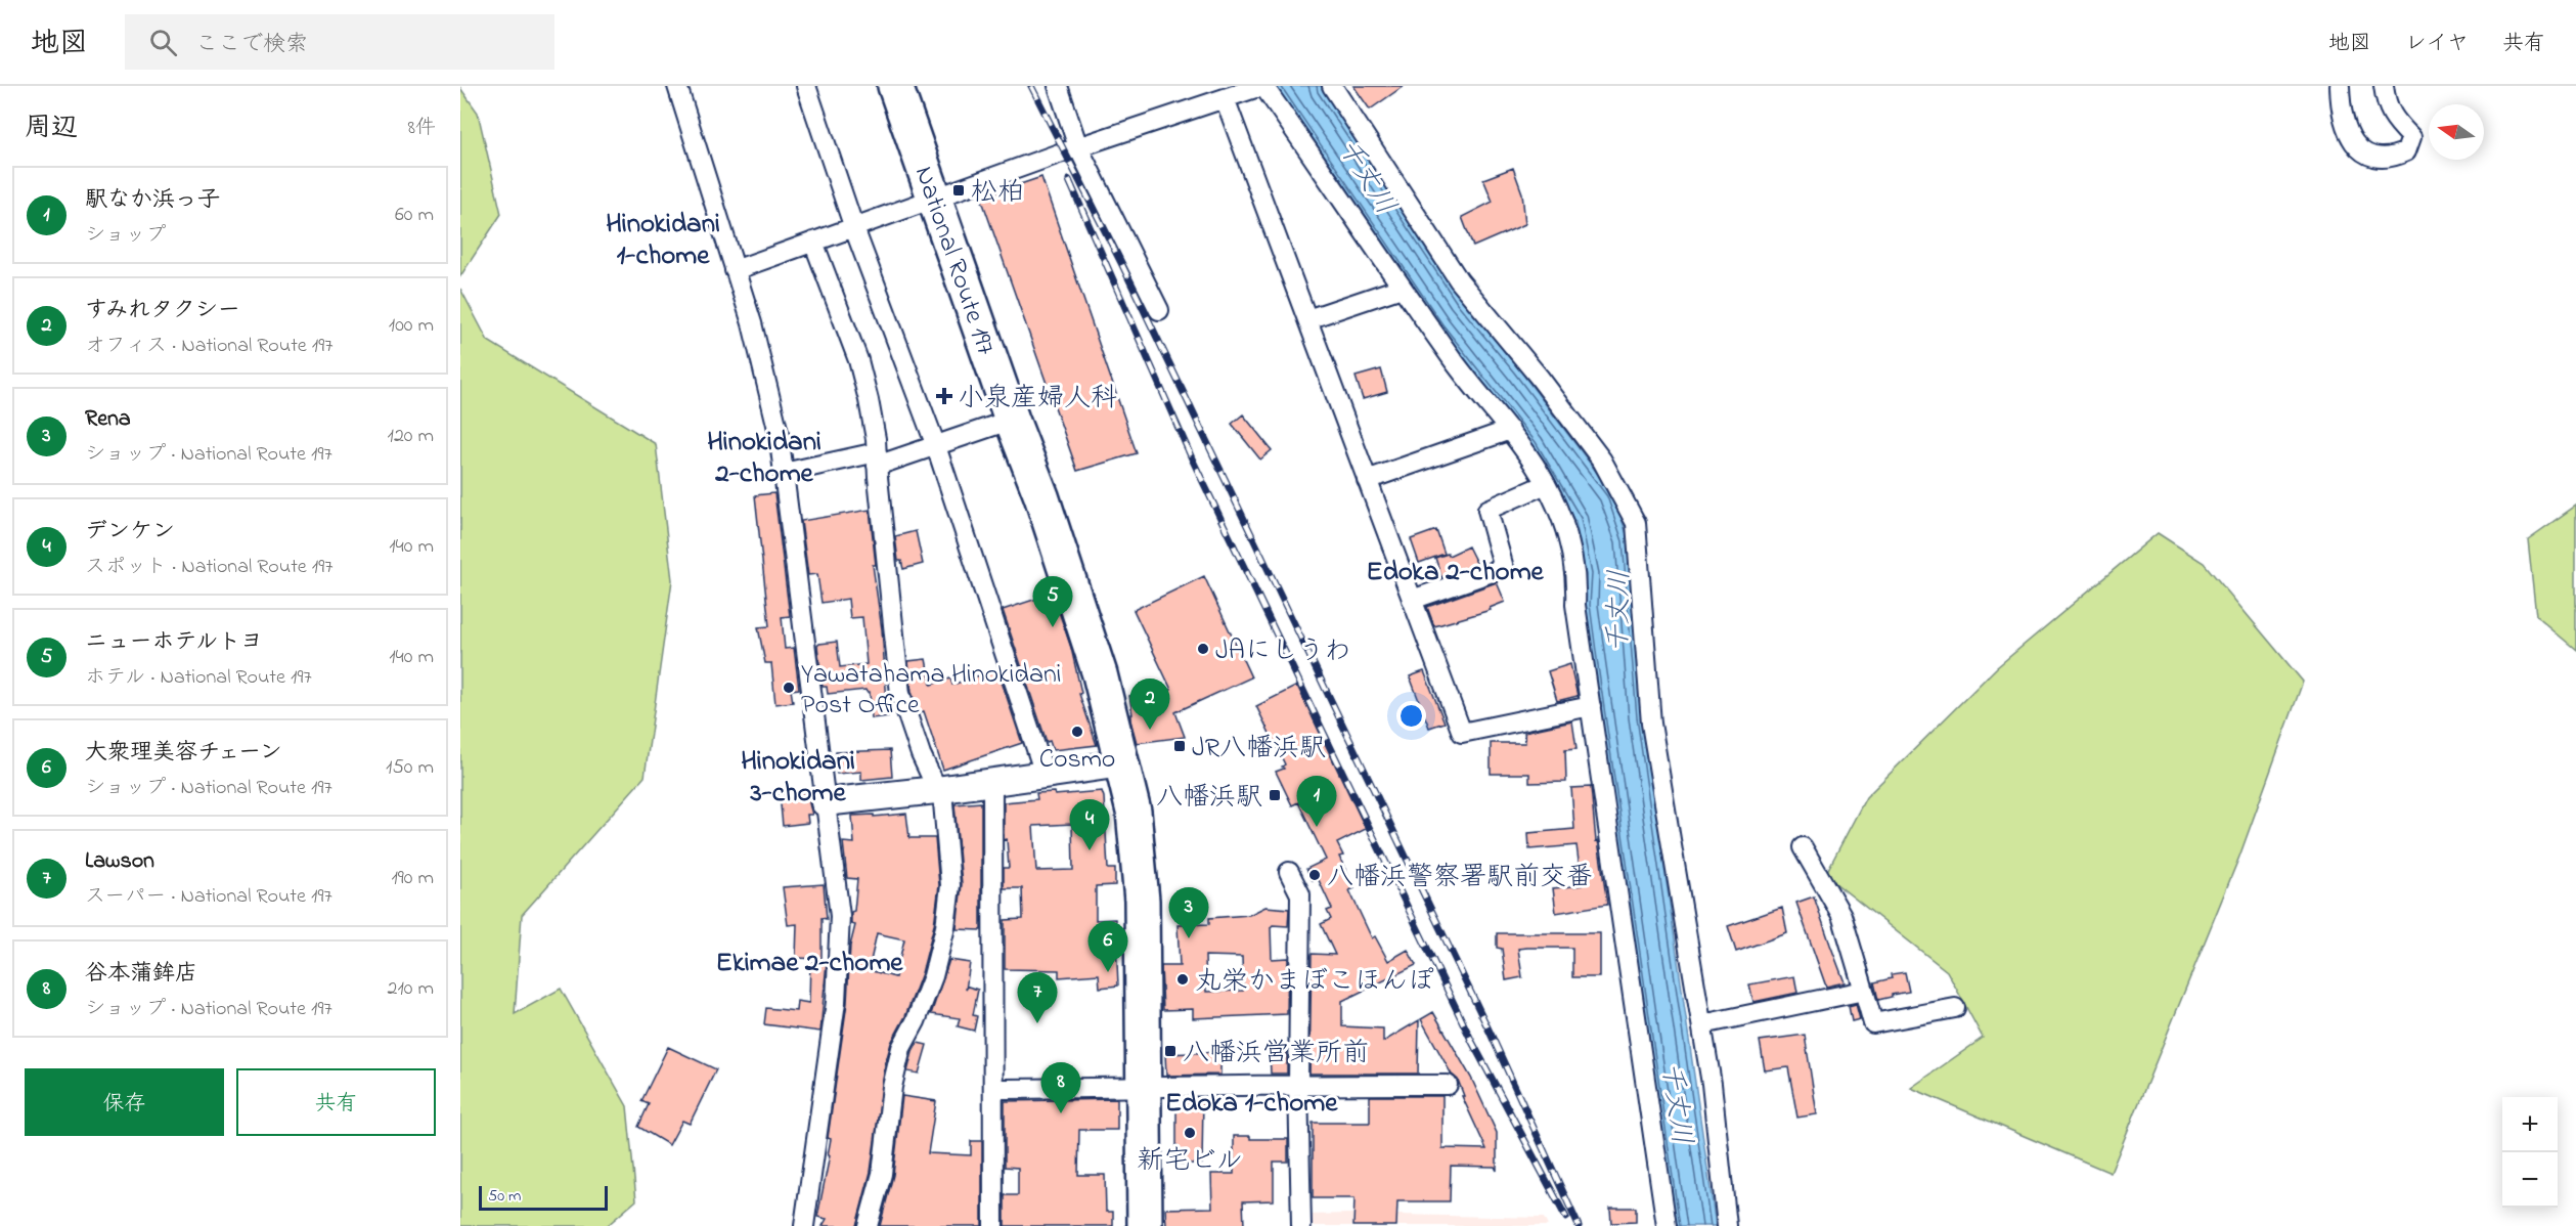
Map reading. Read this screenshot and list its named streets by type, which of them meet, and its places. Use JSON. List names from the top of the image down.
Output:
{
  "streets": {
    "highway": ["National Route 197"]
  },
  "districts": [
    "Hinokidani 1-chome",
    "Hinokidani 2-chome",
    "Edoka 2-chome",
    "Hinokidani 3-chome",
    "Ekimae 2-chome",
    "Edoka 1-chome"
  ],
  "water": ["千丈川"],
  "places": {
    "transit": [
      "松柏",
      "JR八幡浜駅",
      "八幡浜駅",
      "八幡浜営業所前"
    ],
    "health": ["小泉産婦人科"],
    "other": [
      "JAにしうわ",
      "Yawatahama Hinokidani Post Office",
      "Cosmo",
      "八幡浜警察署駅前交番",
      "丸栄かまぼこほんぽ",
      "新宅ビル"
    ]
  },
  "scale_bar": "50 m",
  "north": "left",
  "page": {
    "header": "地図",
    "search": "ここで検索",
    "nav": ["地図", "レイヤ", "共有"],
    "heading": ["周辺", "8件"],
    "list": [
      {
        "mark": "1",
        "name": "駅なか浜っ子",
        "note": "ショップ",
        "value": "60 m"
      },
      {
        "mark": "2",
        "name": "すみれタクシー",
        "note": "オフィス · National Route 197",
        "value": "100 m"
      },
      {
        "mark": "3",
        "name": "Rena",
        "note": "ショップ · National Route 197",
        "value": "120 m"
      },
      {
        "mark": "4",
        "name": "デンケン",
        "note": "スポット · National Route 197",
        "value": "140 m"
      },
      {
        "mark": "5",
        "name": "ニューホテルトヨ",
        "note": "ホテル · National Route 197",
        "value": "140 m"
      },
      {
        "mark": "6",
        "name": "大衆理美容チェーン",
        "note": "ショップ · National Route 197",
        "value": "150 m"
      },
      {
        "mark": "7",
        "name": "Lawson",
        "note": "スーパー · National Route 197",
        "value": "190 m"
      },
      {
        "mark": "8",
        "name": "谷本蒲鉾店",
        "note": "ショップ · National Route 197",
        "value": "210 m"
      }
    ],
    "pins": [
      "5",
      "2",
      "1",
      "4",
      "3",
      "6",
      "7",
      "8"
    ],
    "buttons": ["保存", "共有"],
    "map_buttons": ["+", "−"],
    "scale": "50 m"
  }
}
